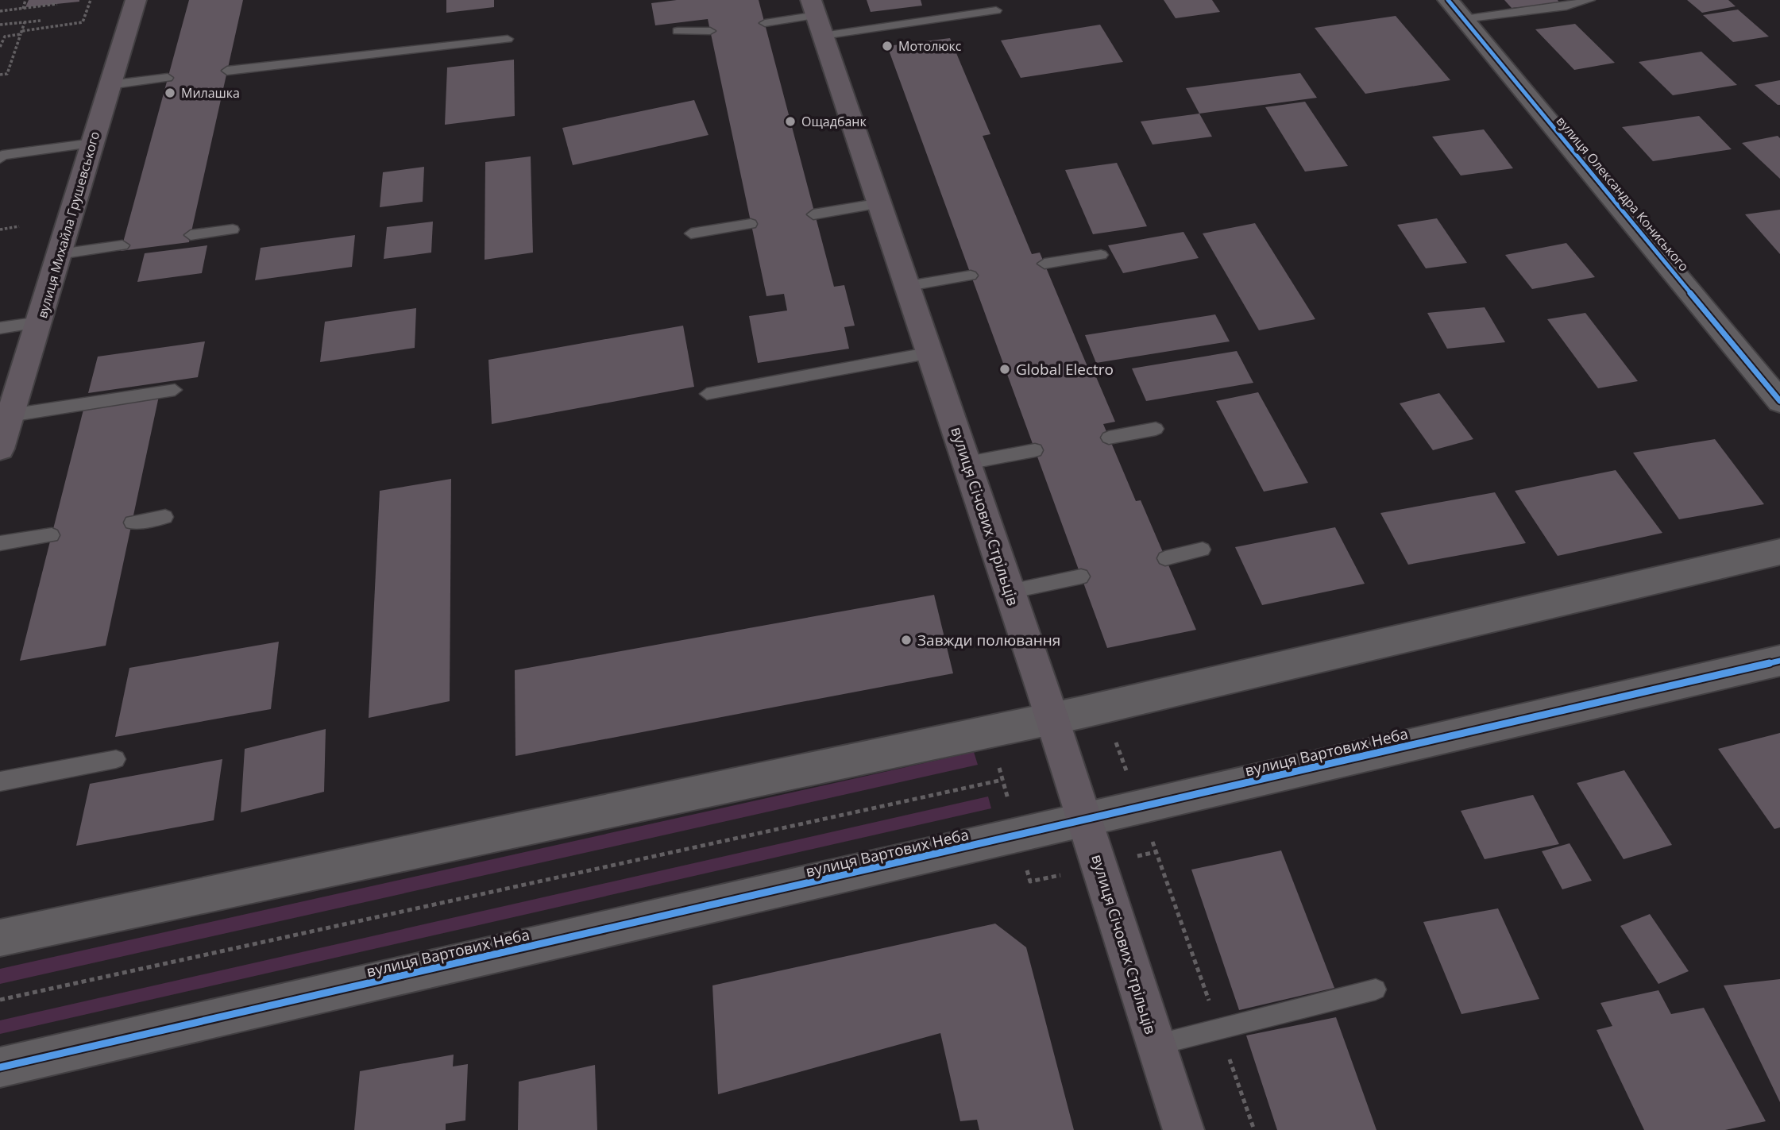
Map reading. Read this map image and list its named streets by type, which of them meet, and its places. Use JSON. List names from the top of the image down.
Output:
{
  "streets": {
    "main road": ["вулиця Михайла Грушевського", "вулиця Січових Стрільців"],
    "street": ["вулиця Олександра Кониського", "вулиця Вартових Неба"]
  },
  "crossings": [
    ["вулиця Січових Стрільців", "вулиця Вартових Неба"]
  ],
  "places": [
    "Мотолюкс",
    "Милашка",
    "Ощадбанк",
    "Global Electro",
    "Завжди полювання"
  ]
}
